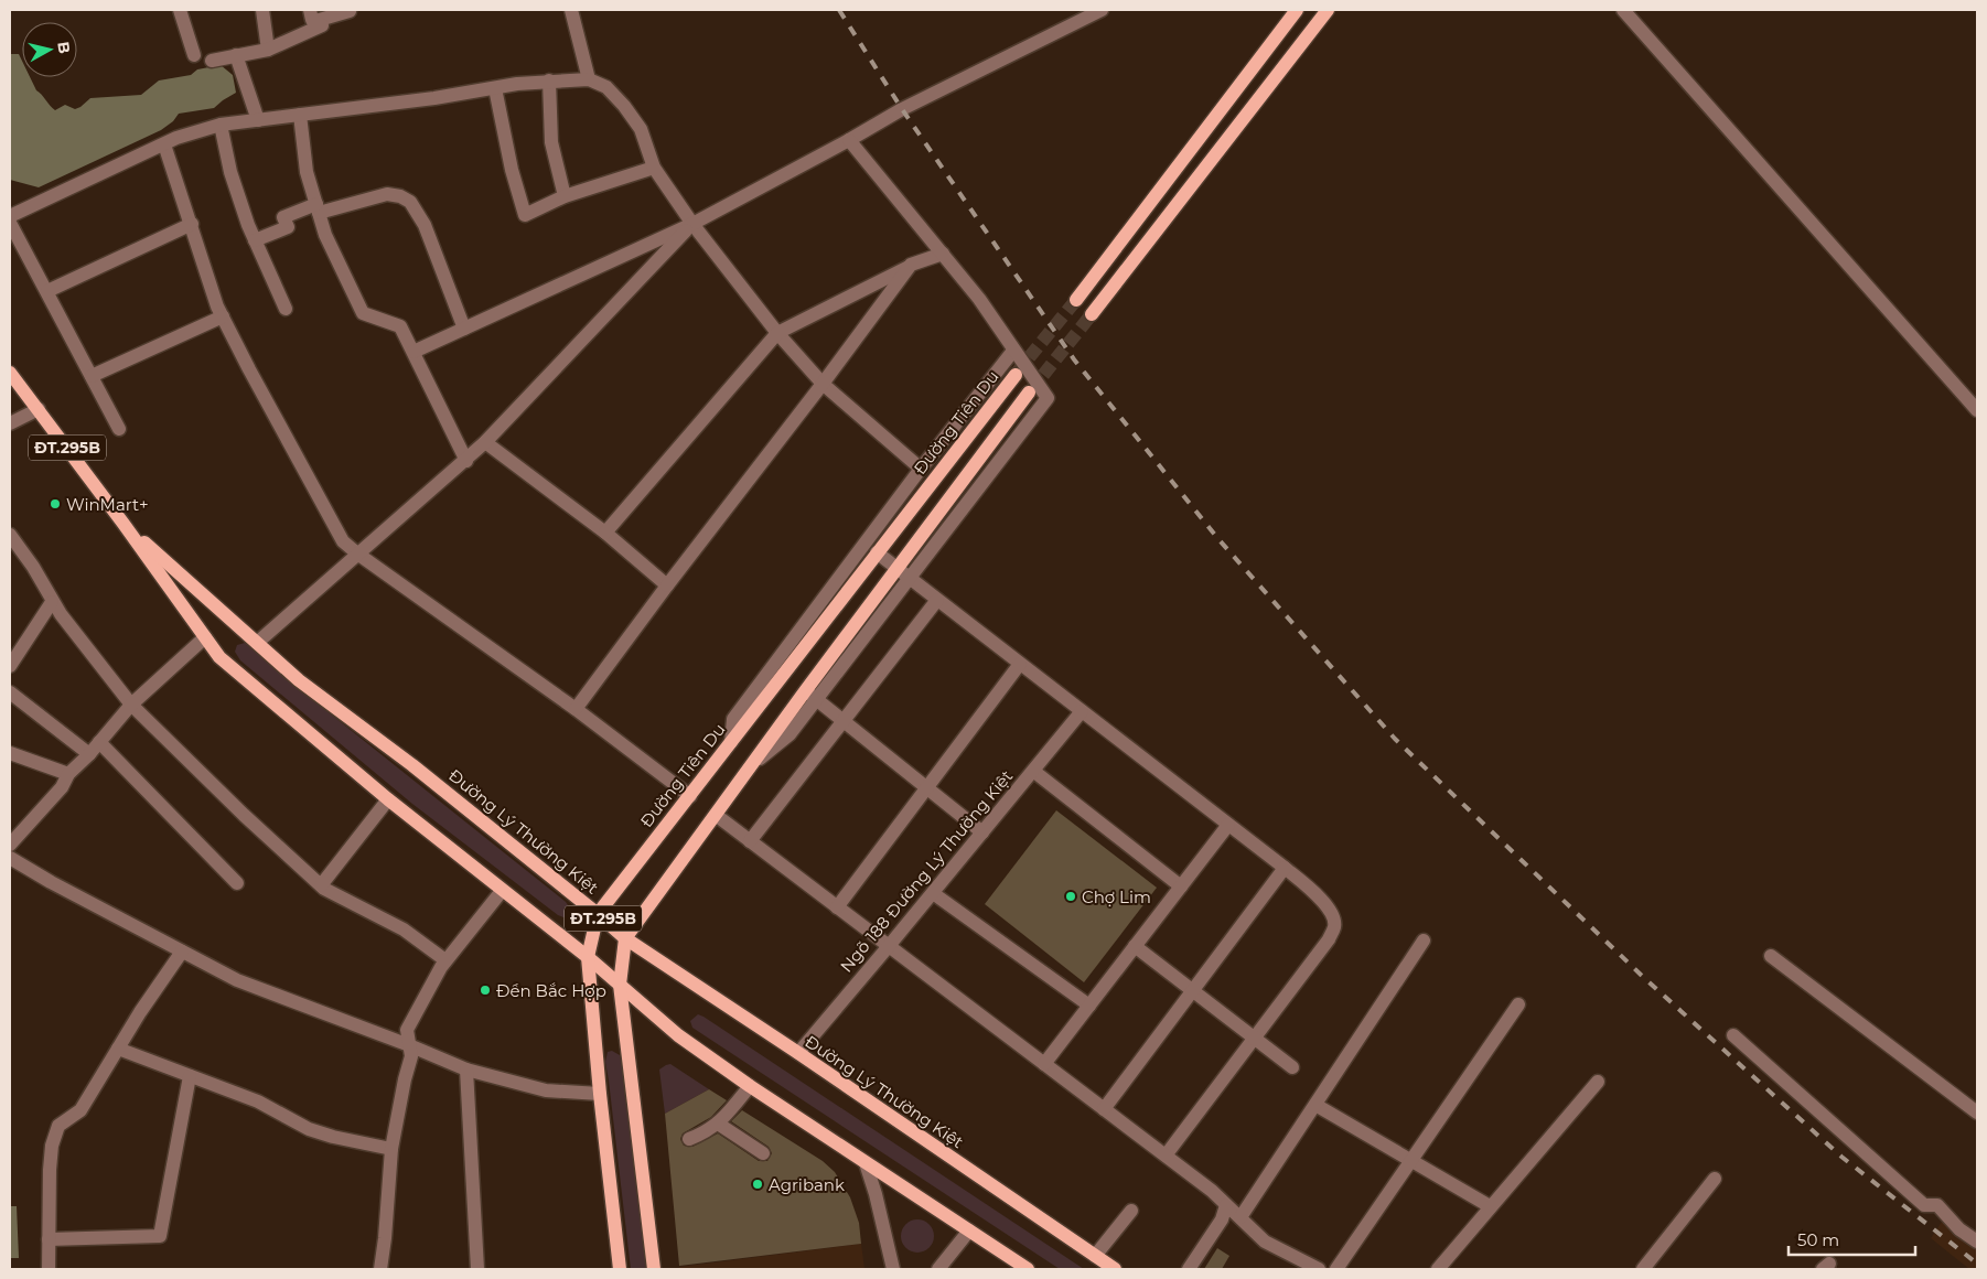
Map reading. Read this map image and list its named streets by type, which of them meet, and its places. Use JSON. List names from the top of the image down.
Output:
{
  "streets": {
    "main road": ["Đường Tiên Du", "ĐT.295B", "Đường Lý Thường Kiệt"],
    "street": ["Ngõ 188 Đường Lý Thường Kiệt"]
  },
  "crossings": [
    ["Đường Tiên Du", "Đường Lý Thường Kiệt"],
    ["Đường Lý Thường Kiệt", "Ngõ 188 Đường Lý Thường Kiệt"]
  ],
  "places": [
    "WinMart+",
    "Chợ Lim",
    "Đền Bắc Hợp",
    "Agribank"
  ],
  "scale_bar": "50 m",
  "north": "right"
}
